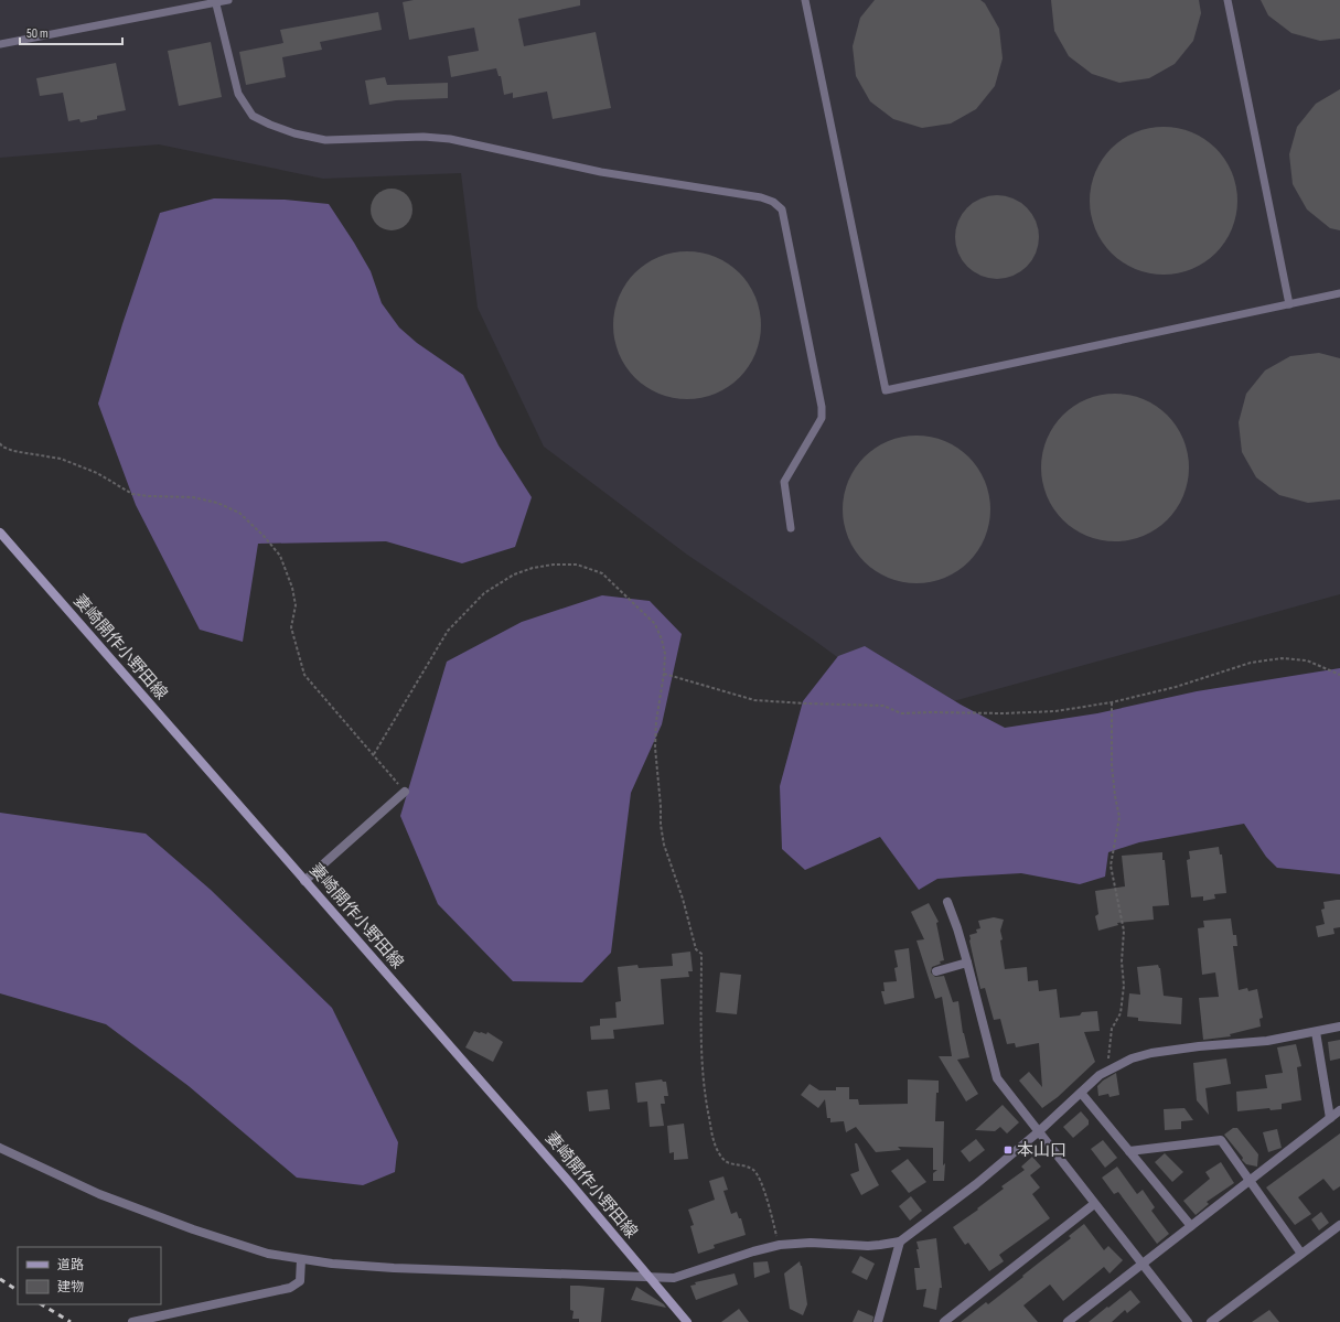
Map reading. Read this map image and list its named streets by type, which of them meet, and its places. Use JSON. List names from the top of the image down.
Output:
{
  "streets": {
    "main road": ["妻崎開作小野田線"]
  },
  "places": {
    "transit": ["本山口"]
  },
  "legend": ["道路", "建物"],
  "scale_bar": "50 m"
}
